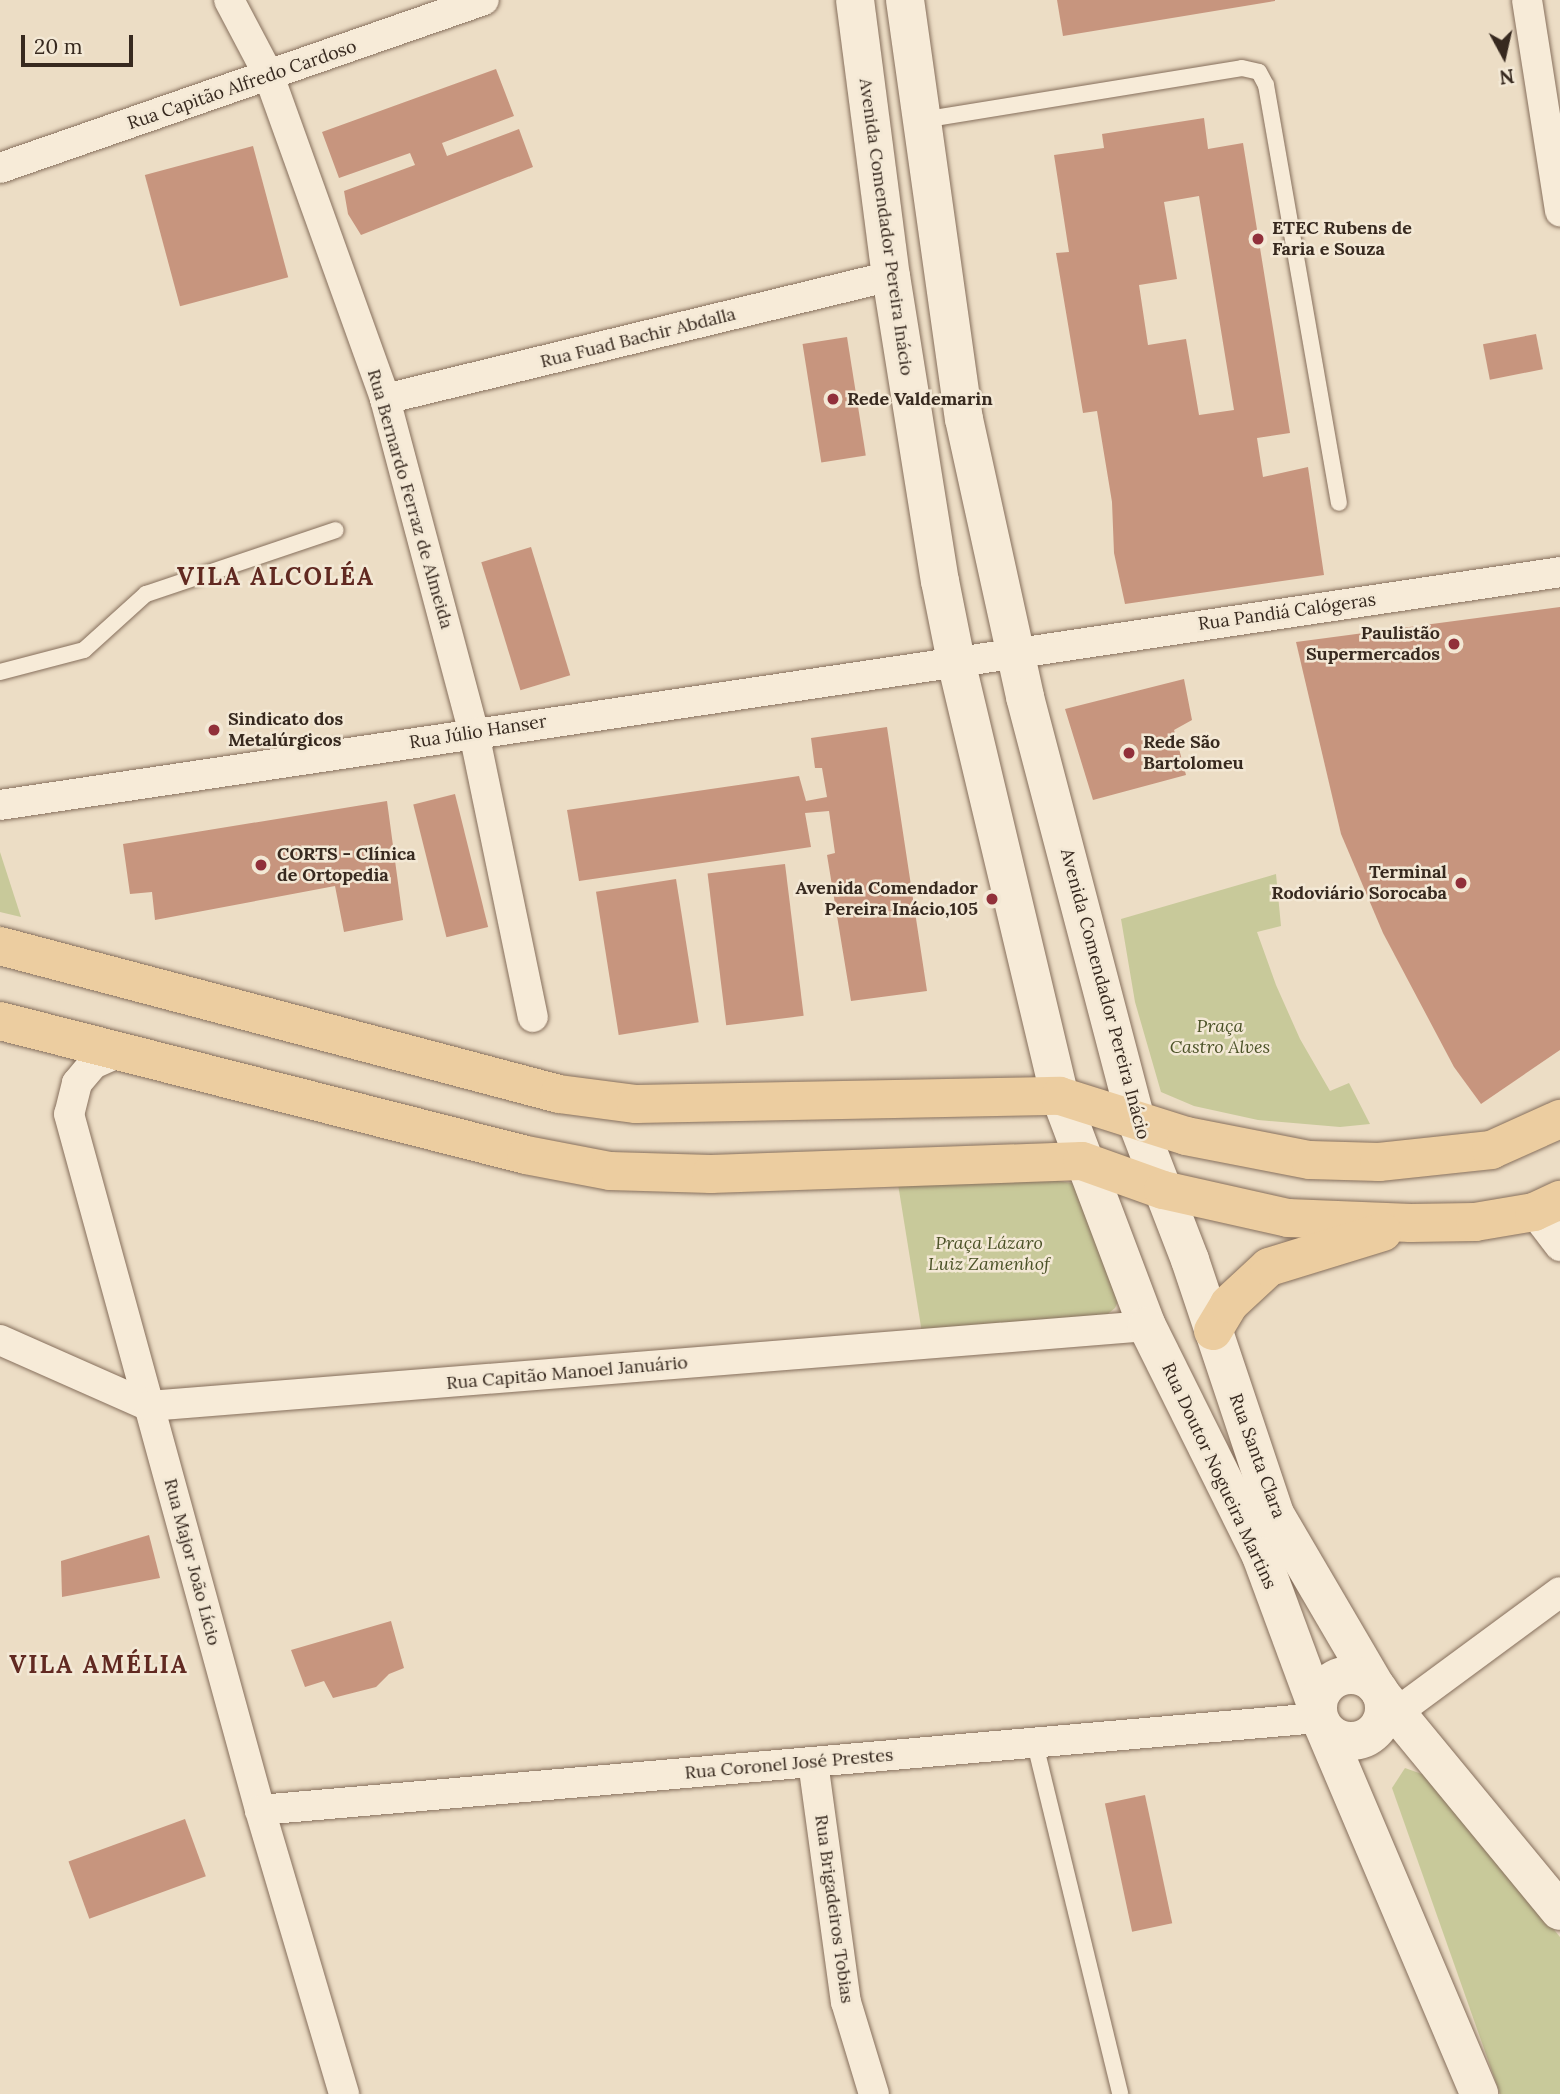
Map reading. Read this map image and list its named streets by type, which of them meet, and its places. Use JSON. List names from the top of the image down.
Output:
{
  "streets": {
    "main road": ["Avenida Comendador Pereira Inácio", "Rua Santa Clara", "Rua Doutor Nogueira Martins"],
    "street": [
      "Rua Capitão Alfredo Cardoso",
      "Rua Fuad Bachir Abdalla",
      "Rua Bernardo Ferraz de Almeida",
      "Rua Pandiá Calógeras",
      "Rua Júlio Hanser",
      "Rua Capitão Manoel Januário",
      "Rua Major João Lício",
      "Rua Coronel José Prestes",
      "Rua Brigadeiros Tobias"
    ]
  },
  "crossings": [
    ["Rua Capitão Alfredo Cardoso", "Rua Bernardo Ferraz de Almeida"],
    ["Avenida Comendador Pereira Inácio", "Rua Fuad Bachir Abdalla"],
    ["Avenida Comendador Pereira Inácio", "Rua Pandiá Calógeras"],
    ["Avenida Comendador Pereira Inácio", "Rua Júlio Hanser"],
    ["Avenida Comendador Pereira Inácio", "Rua Capitão Manoel Januário"],
    ["Avenida Comendador Pereira Inácio", "Rua Santa Clara"],
    ["Avenida Comendador Pereira Inácio", "Rua Doutor Nogueira Martins"],
    ["Rua Fuad Bachir Abdalla", "Rua Bernardo Ferraz de Almeida"],
    ["Rua Bernardo Ferraz de Almeida", "Rua Júlio Hanser"],
    ["Rua Capitão Manoel Januário", "Rua Doutor Nogueira Martins"],
    ["Rua Capitão Manoel Januário", "Rua Major João Lício"],
    ["Rua Santa Clara", "Rua Doutor Nogueira Martins"],
    ["Rua Santa Clara", "Rua Coronel José Prestes"],
    ["Rua Doutor Nogueira Martins", "Rua Coronel José Prestes"],
    ["Rua Major João Lício", "Rua Coronel José Prestes"],
    ["Rua Coronel José Prestes", "Rua Brigadeiros Tobias"]
  ],
  "districts": ["VILA ALCOLÉA", "VILA AMÉLIA"],
  "parks": ["Praça Castro Alves", "Praça Lázaro Luiz Zamenhof"],
  "places": [
    "ETEC Rubens de Faria e Souza",
    "Rede Valdemarin",
    "Paulistão Supermercados",
    "Sindicato dos Metalúrgicos",
    "Rede São Bartolomeu",
    "CORTS - Clínica de Ortopedia",
    "Terminal Rodoviário Sorocaba",
    "Avenida Comendador Pereira Inácio,105"
  ],
  "scale_bar": "20 m",
  "north": "bottom"
}
